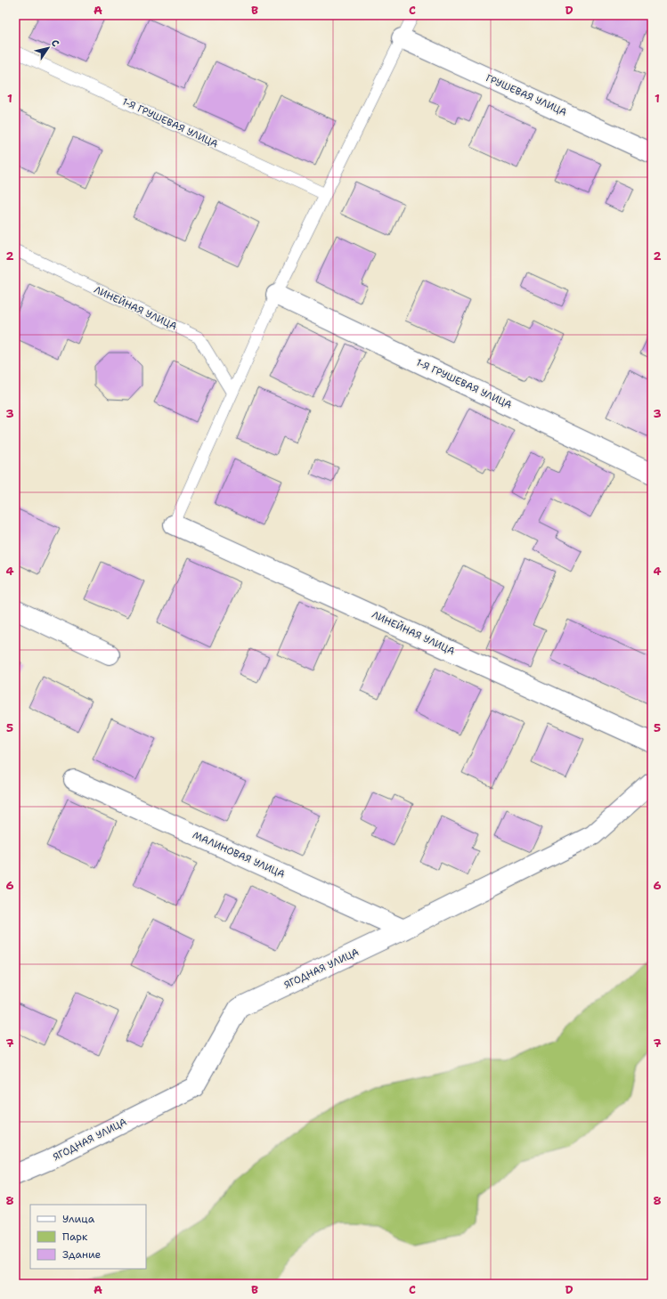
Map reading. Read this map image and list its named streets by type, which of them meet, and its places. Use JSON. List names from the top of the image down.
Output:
{
  "streets": {
    "street": [
      "ГРУШЕВАЯ УЛИЦА",
      "1-Я ГРУШЕВАЯ УЛИЦА",
      "ЛИНЕЙНАЯ УЛИЦА",
      "МАЛИНОВАЯ УЛИЦА",
      "ЯГОДНАЯ УЛИЦА"
    ]
  },
  "crossings": [
    ["МАЛИНОВАЯ УЛИЦА", "ЯГОДНАЯ УЛИЦА"]
  ],
  "legend": ["Улица", "Парк", "Здание"],
  "north": "top right",
  "grid": {
    "columns": [
      "A",
      "B",
      "C",
      "D"
    ],
    "rows": [
      "1",
      "2",
      "3",
      "4",
      "5",
      "6",
      "7",
      "8"
    ]
  }
}
